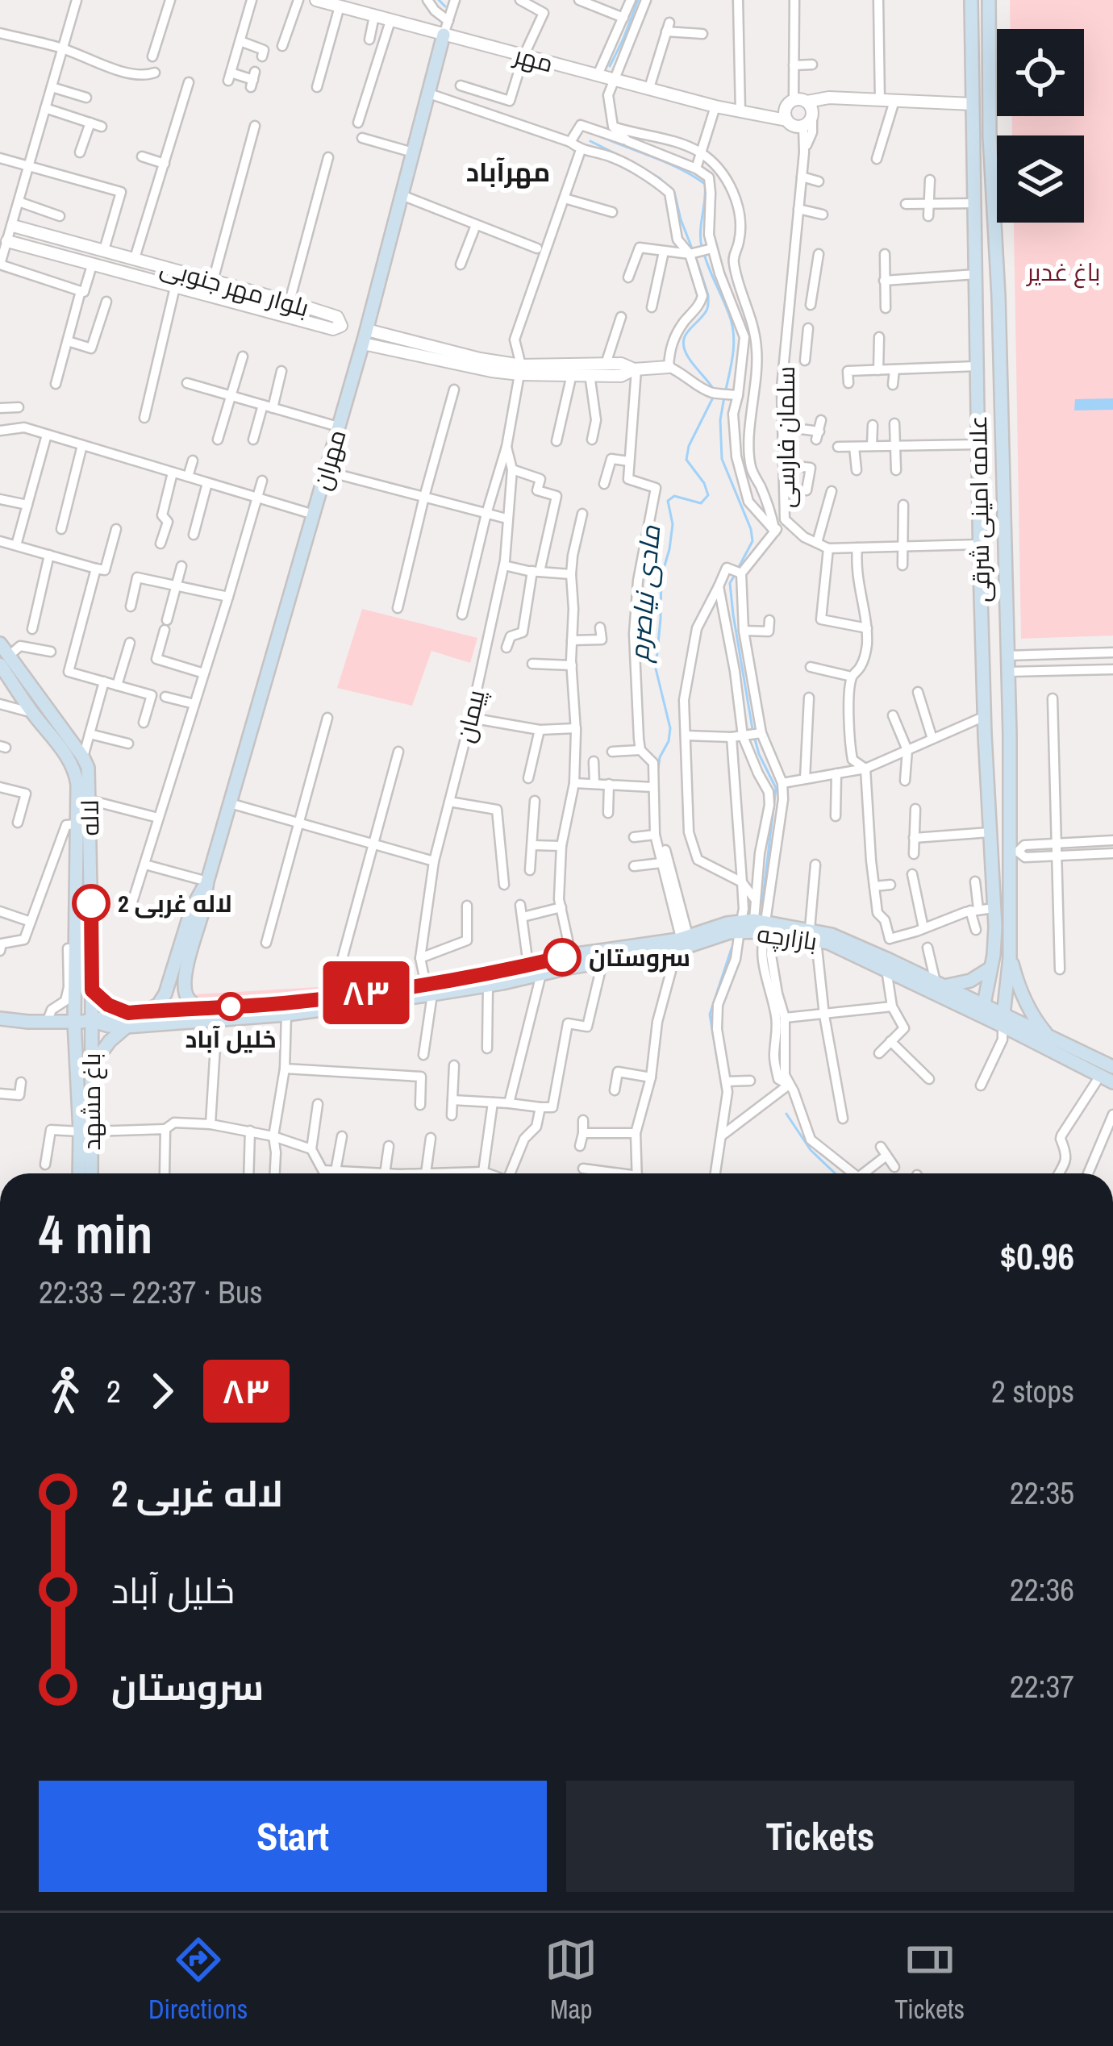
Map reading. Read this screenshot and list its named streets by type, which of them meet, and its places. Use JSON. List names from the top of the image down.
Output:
{
  "streets": {
    "main road": [
      "مهران",
      "علامه امینی شرقی",
      "لاله",
      "بازارچه",
      "باغ مشهد"
    ],
    "street": [
      "مهر",
      "بلوار مهر جنوبی",
      "سلمان فارسی",
      "پیمان"
    ]
  },
  "crossings": [
    ["مهر", "سلمان فارسی"],
    ["مهر", "مهران"],
    ["سلمان فارسی", "علامه امینی شرقی"],
    ["علامه امینی شرقی", "بازارچه"],
    ["پیمان", "بازارچه"],
    ["لاله", "بازارچه"],
    ["لاله", "باغ مشهد"],
    ["بازارچه", "باغ مشهد"]
  ],
  "districts": ["مهرآباد"],
  "water": ["مادی نیاصرم"],
  "parks": ["باغ غدیر"],
  "places": ["لاله غربی 2", "سروستان", "خلیل آباد"],
  "lines": ["bus line ۸۳"],
  "page": {
    "on_map": "۸۳",
    "heading": ["4 min", "22:33 – 22:37 · Bus", "$0.96"],
    "legs": ["2", "۸۳", "2 stops"],
    "list": [
      {
        "name": "لاله غربی 2",
        "value": "22:35"
      },
      {
        "name": "خلیل آباد",
        "value": "22:36"
      },
      {
        "name": "سروستان",
        "value": "22:37"
      }
    ],
    "buttons": ["Start", "Tickets"],
    "tabs": ["Directions", "Map", "Tickets"]
  }
}
